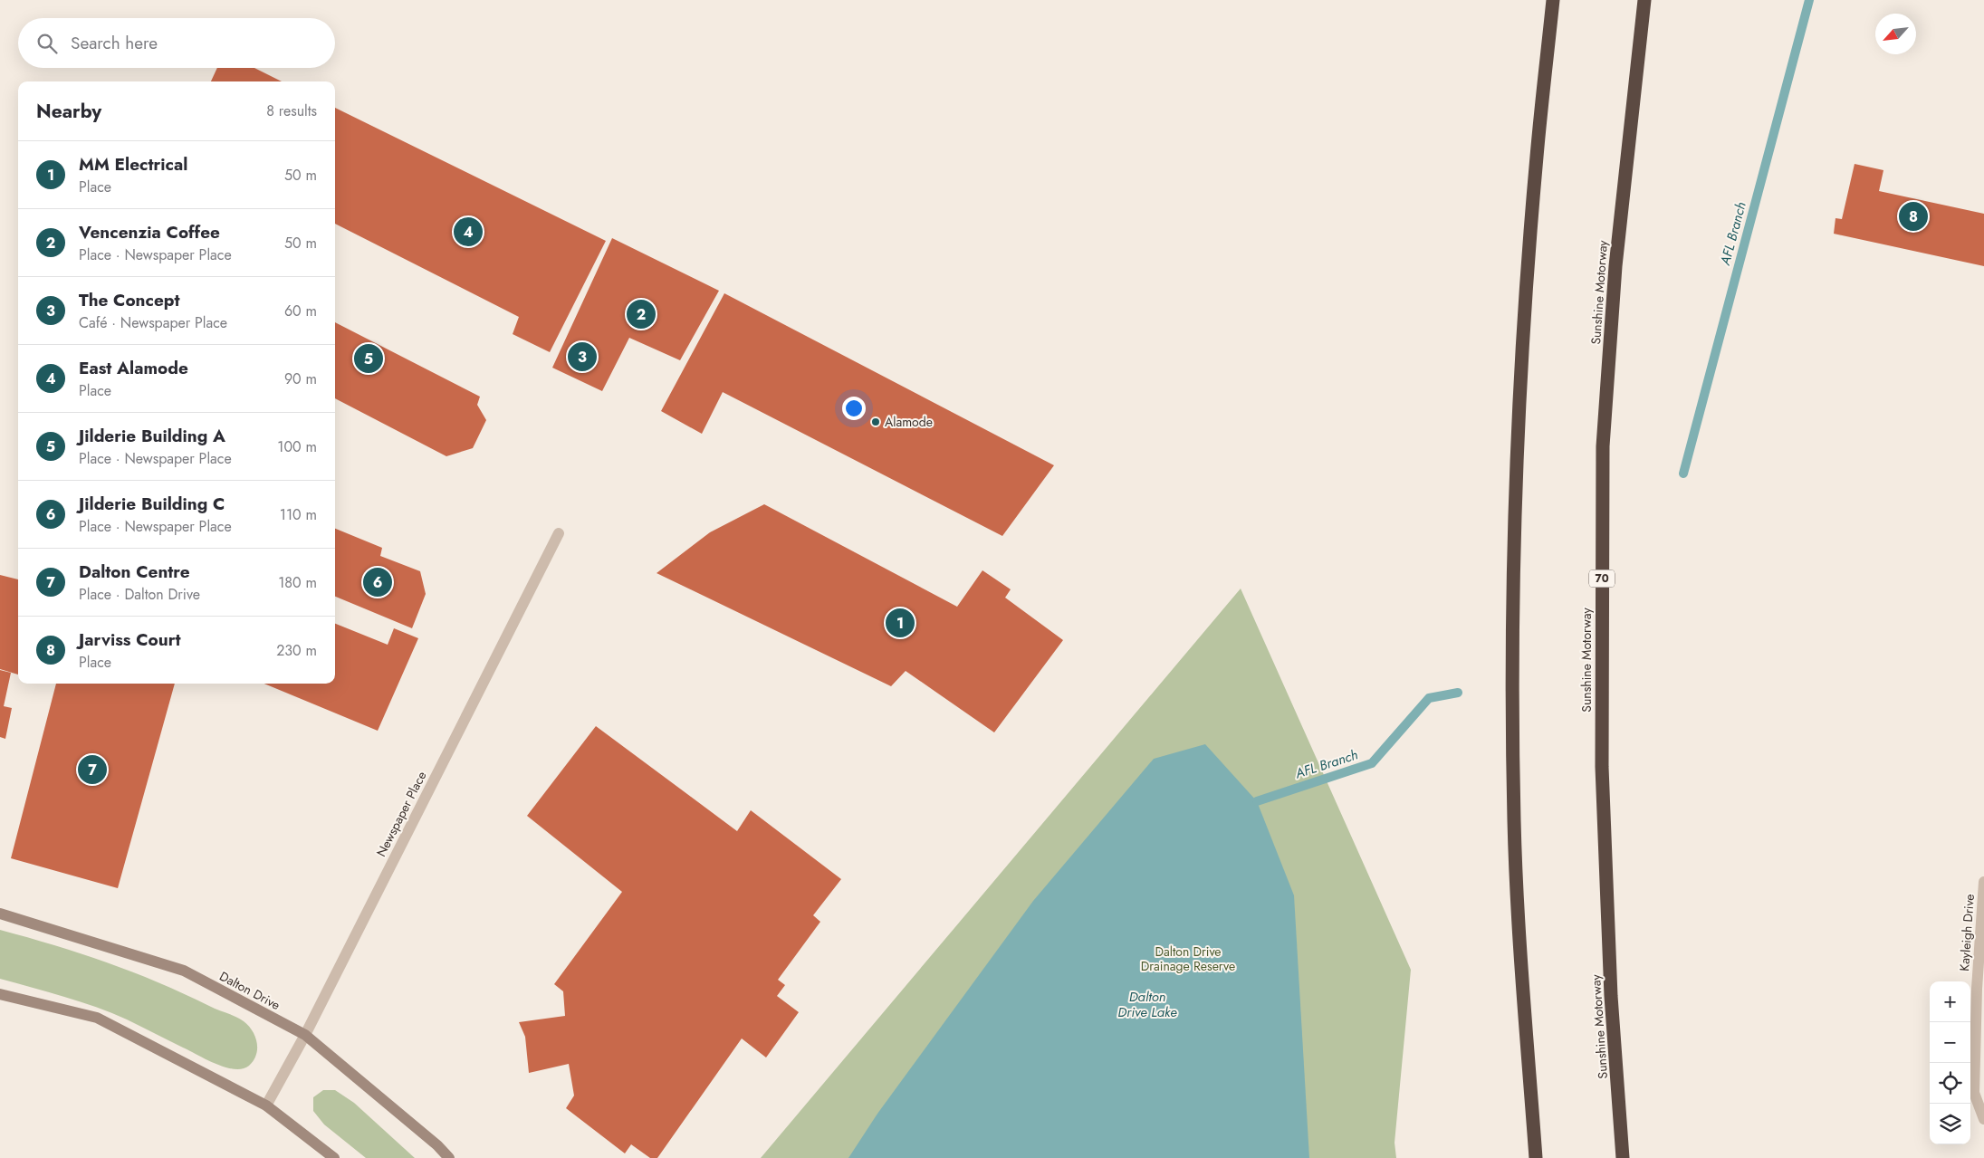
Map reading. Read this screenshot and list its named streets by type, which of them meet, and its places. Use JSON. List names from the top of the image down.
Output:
{
  "streets": {
    "highway": ["Sunshine Motorway", "70"],
    "main road": ["Dalton Drive"],
    "street": ["Newspaper Place", "Kayleigh Drive"]
  },
  "crossings": [
    ["Newspaper Place", "Dalton Drive"]
  ],
  "water": ["AFL Branch", "Dalton Drive Lake"],
  "parks": ["Dalton Drive Drainage Reserve"],
  "places": ["Alamode"],
  "north": "bottom left",
  "page": {
    "search": "Search here",
    "heading": ["Nearby", "8 results"],
    "list": [
      {
        "mark": "1",
        "name": "MM Electrical",
        "note": "Place",
        "value": "50 m"
      },
      {
        "mark": "2",
        "name": "Vencenzia Coffee",
        "note": "Place · Newspaper Place",
        "value": "50 m"
      },
      {
        "mark": "3",
        "name": "The Concept",
        "note": "Café · Newspaper Place",
        "value": "60 m"
      },
      {
        "mark": "4",
        "name": "East Alamode",
        "note": "Place",
        "value": "90 m"
      },
      {
        "mark": "5",
        "name": "Jilderie Building A",
        "note": "Place · Newspaper Place",
        "value": "100 m"
      },
      {
        "mark": "6",
        "name": "Jilderie Building C",
        "note": "Place · Newspaper Place",
        "value": "110 m"
      },
      {
        "mark": "7",
        "name": "Dalton Centre",
        "note": "Place · Dalton Drive",
        "value": "180 m"
      },
      {
        "mark": "8",
        "name": "Jarviss Court",
        "note": "Place",
        "value": "230 m"
      }
    ],
    "pins": [
      "8",
      "4",
      "2",
      "3",
      "5",
      "6",
      "1",
      "7"
    ],
    "map_buttons": ["+", "−"]
  }
}
